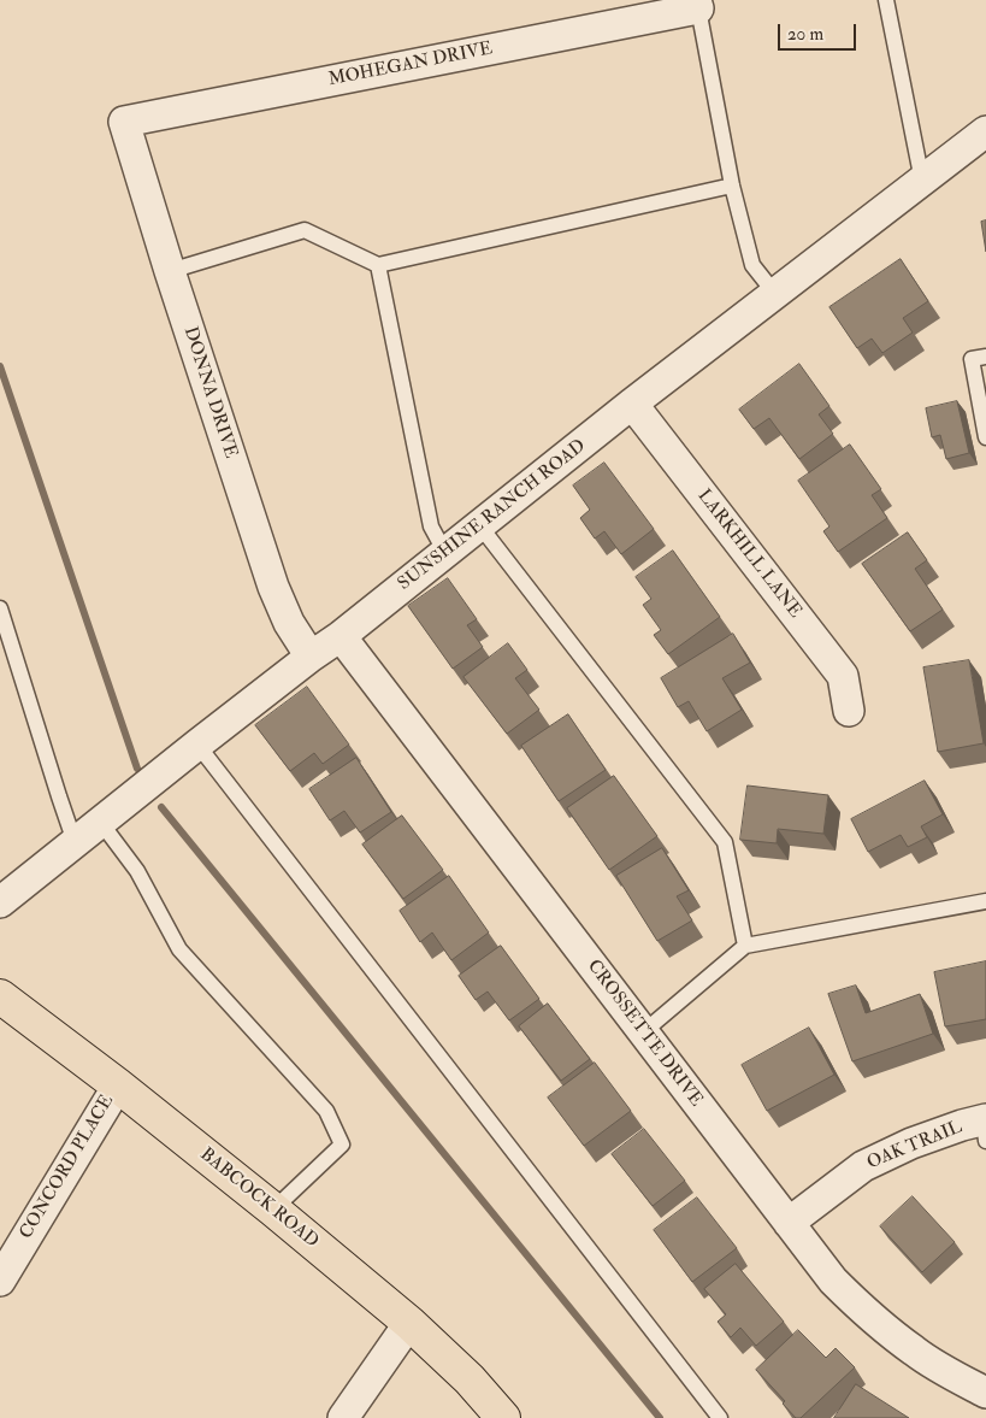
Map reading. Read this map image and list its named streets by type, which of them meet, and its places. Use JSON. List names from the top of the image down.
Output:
{
  "streets": {
    "main road": ["BABCOCK ROAD"],
    "street": [
      "MOHEGAN DRIVE",
      "DONNA DRIVE",
      "SUNSHINE RANCH ROAD",
      "LARKHILL LANE",
      "CROSSETTE DRIVE",
      "OAK TRAIL",
      "CONCORD PLACE"
    ]
  },
  "crossings": [
    ["MOHEGAN DRIVE", "DONNA DRIVE"],
    ["DONNA DRIVE", "SUNSHINE RANCH ROAD"],
    ["SUNSHINE RANCH ROAD", "LARKHILL LANE"],
    ["SUNSHINE RANCH ROAD", "CROSSETTE DRIVE"],
    ["CROSSETTE DRIVE", "OAK TRAIL"],
    ["CONCORD PLACE", "BABCOCK ROAD"]
  ],
  "scale_bar": "20 m"
}
